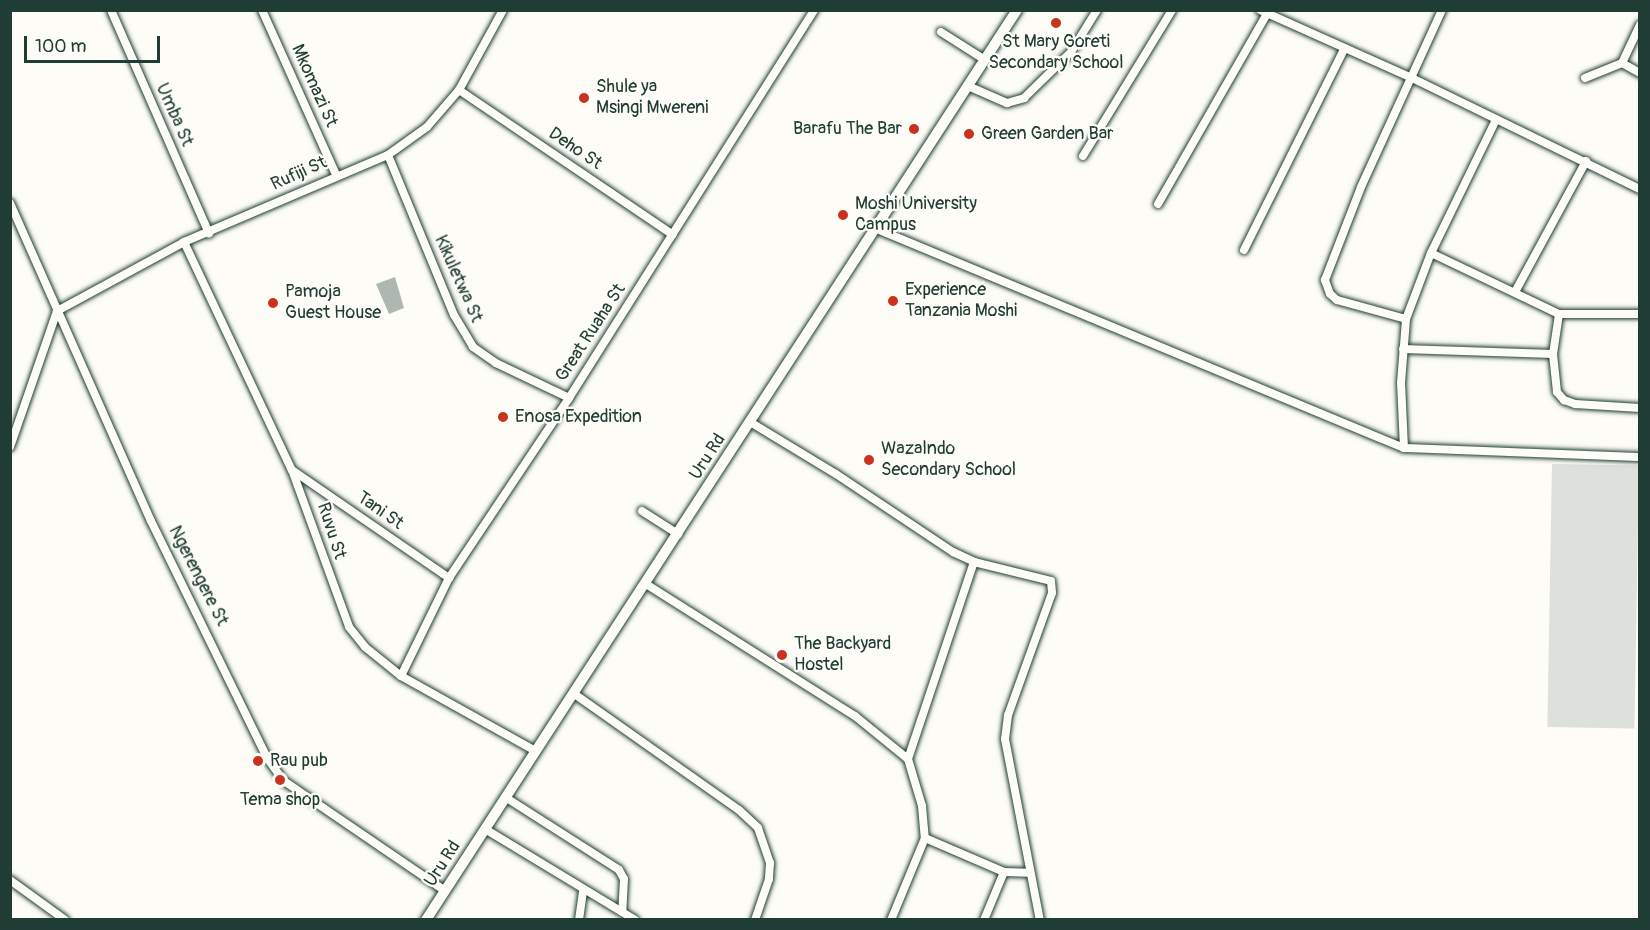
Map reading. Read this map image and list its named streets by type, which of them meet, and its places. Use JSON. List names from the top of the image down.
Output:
{
  "streets": {
    "street": [
      "Mkomazi St",
      "Umba St",
      "Deho St",
      "Rufiji St",
      "Kikuletwa St",
      "Great Ruaha St",
      "Uru Rd",
      "Tani St",
      "Ruvu St",
      "Ngerengere St"
    ]
  },
  "crossings": [
    ["Mkomazi St", "Rufiji St"],
    ["Umba St", "Rufiji St"],
    ["Deho St", "Rufiji St"],
    ["Deho St", "Great Ruaha St"],
    ["Rufiji St", "Kikuletwa St"],
    ["Rufiji St", "Ruvu St"],
    ["Rufiji St", "Ngerengere St"],
    ["Kikuletwa St", "Great Ruaha St"],
    ["Great Ruaha St", "Tani St"],
    ["Great Ruaha St", "Ruvu St"],
    ["Uru Rd", "Ruvu St"],
    ["Uru Rd", "Ngerengere St"],
    ["Tani St", "Ruvu St"]
  ],
  "places": [
    "St Mary Goreti Secondary School",
    "Shule ya Msingi Mwereni",
    "Barafu The Bar",
    "Green Garden Bar",
    "Moshi University Campus",
    "Experience Tanzania Moshi",
    "Pamoja Guest House",
    "Enosa Expedition",
    "Wazalndo Secondary School",
    "The Backyard Hostel",
    "Rau pub",
    "Tema shop"
  ],
  "scale_bar": "100 m"
}
